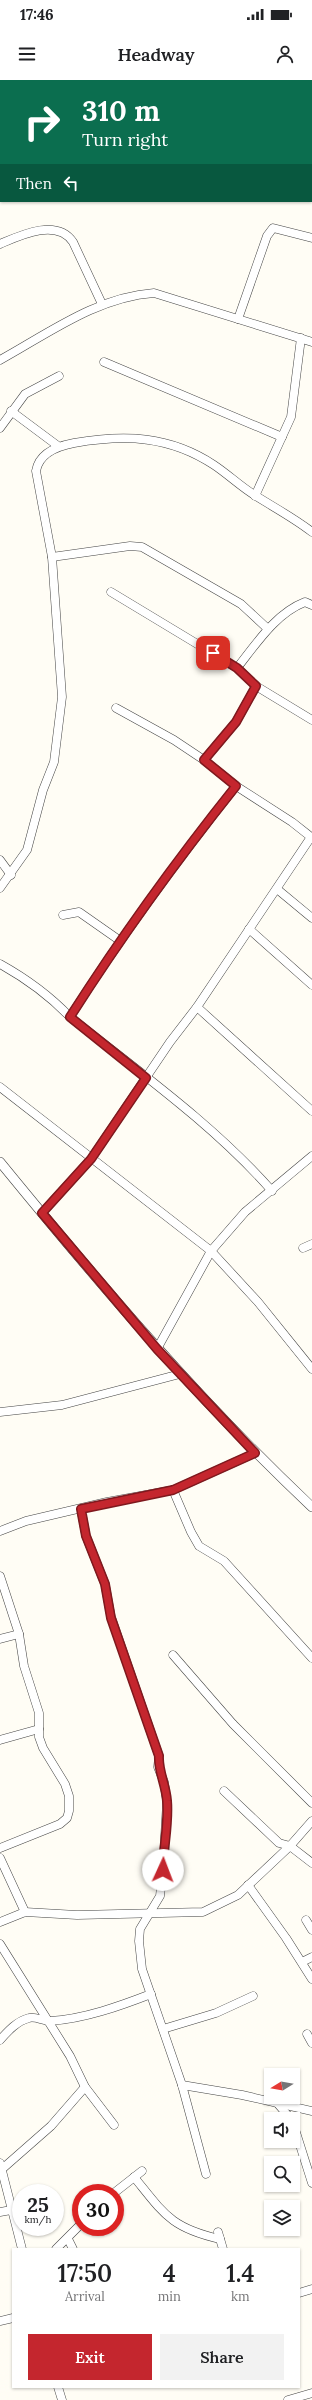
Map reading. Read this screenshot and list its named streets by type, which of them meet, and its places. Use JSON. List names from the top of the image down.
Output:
{
  "north": "left",
  "page": {
    "status": "17:46",
    "header": "Headway",
    "turn": ["310 m", "Turn right"],
    "then": "Then",
    "speed": "25 km/h",
    "limit": "30",
    "eta": [
      "17:50",
      "Arrival",
      "4",
      "min",
      "1.4",
      "km"
    ],
    "buttons": ["Exit", "Share"]
  }
}
